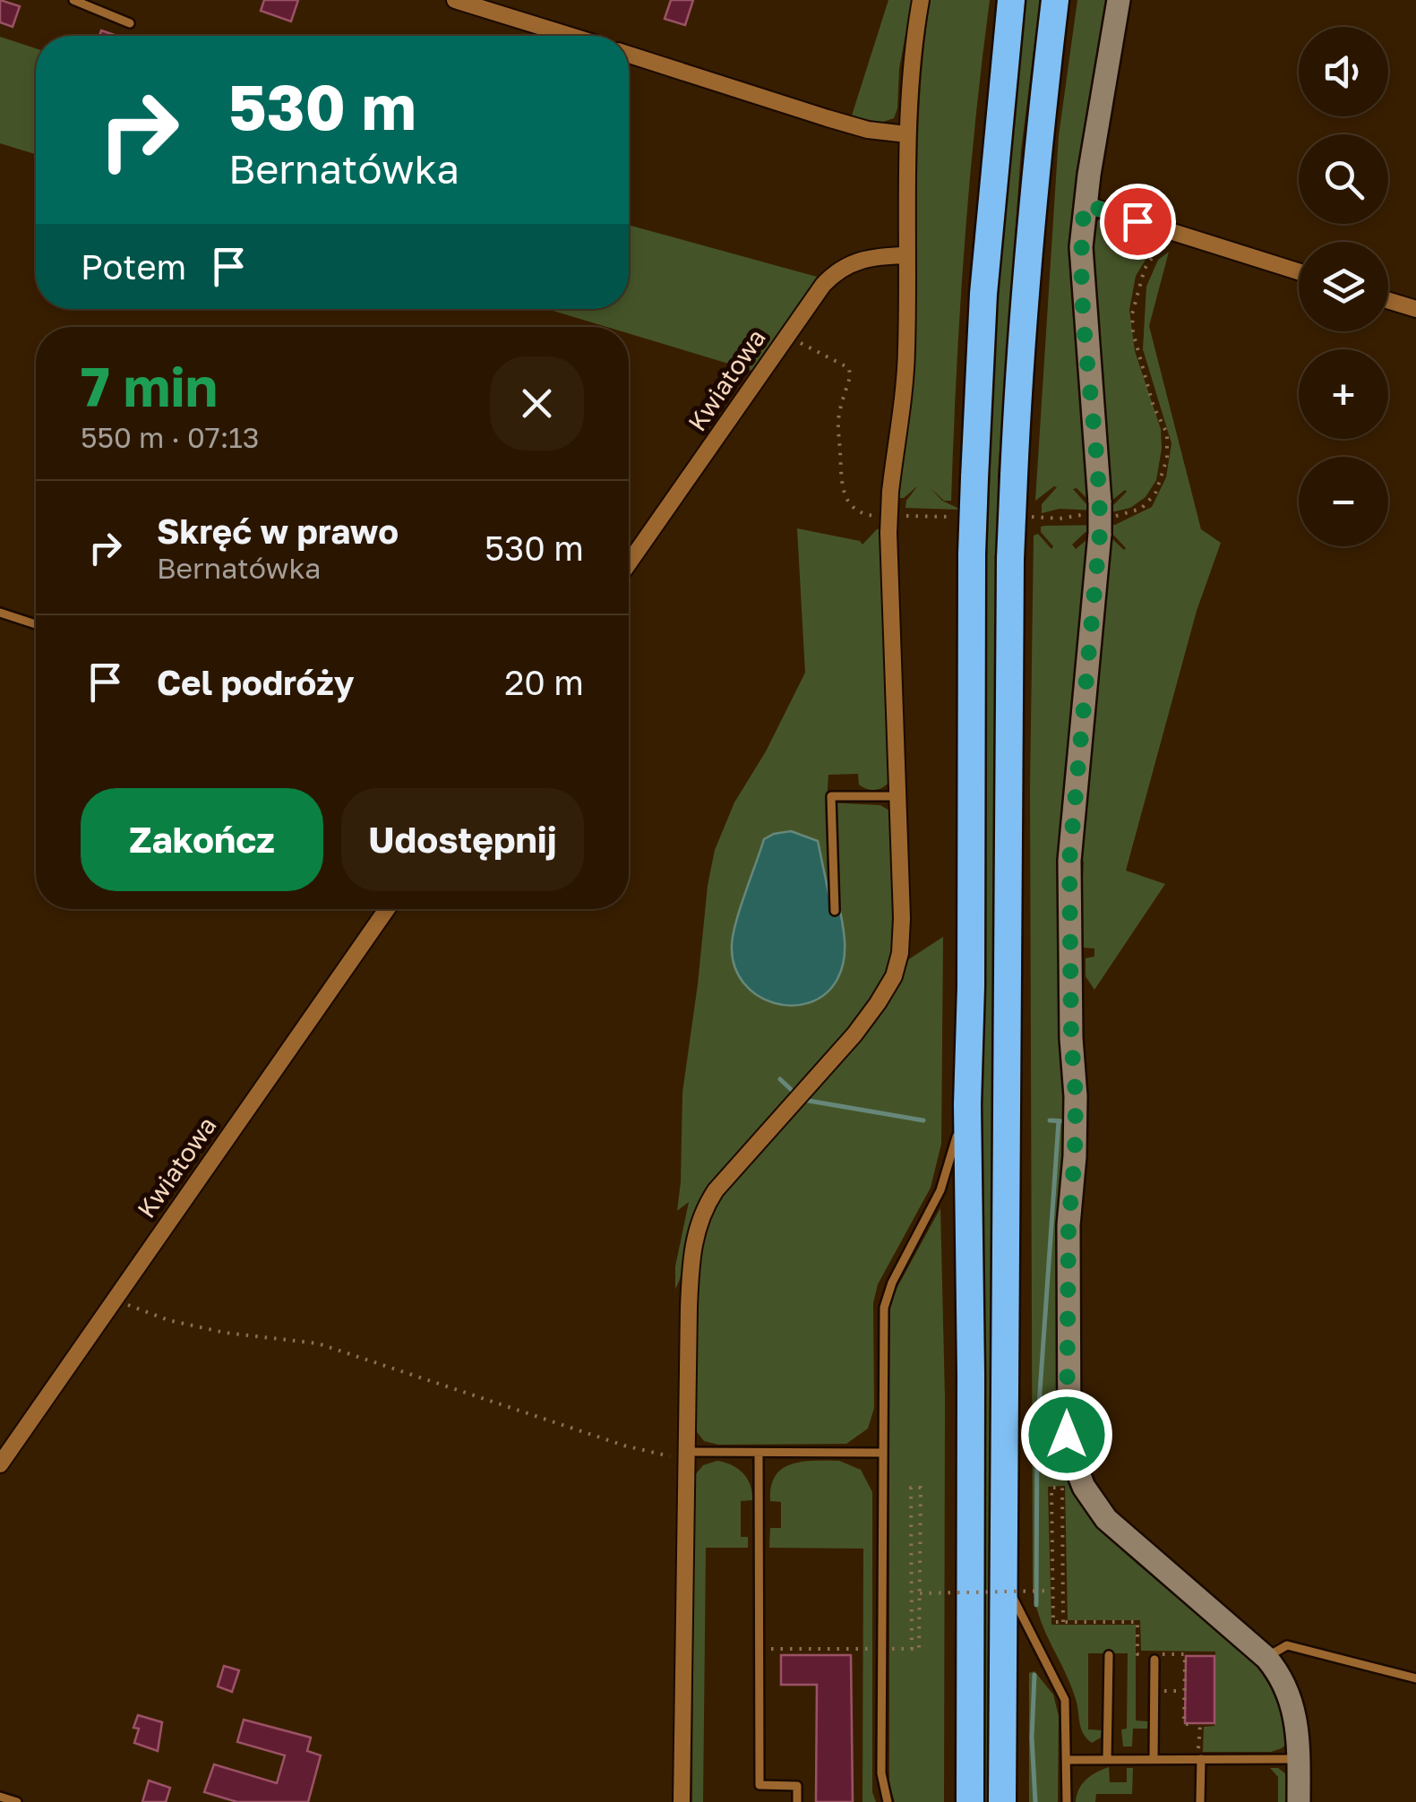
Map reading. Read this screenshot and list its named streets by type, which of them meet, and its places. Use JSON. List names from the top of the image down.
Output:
{
  "streets": {
    "street": ["Kwiatowa"]
  },
  "page": {
    "map_buttons": ["+", "−"],
    "turn": ["530 m", "Bernatówka"],
    "then": "Potem",
    "heading": ["7 min", "550 m · 07:13"],
    "list": [
      {
        "name": "Skręć w prawo",
        "note": "Bernatówka",
        "value": "530 m"
      },
      {
        "name": "Cel podróży",
        "value": "20 m"
      }
    ],
    "buttons": ["Zakończ", "Udostępnij"]
  }
}
